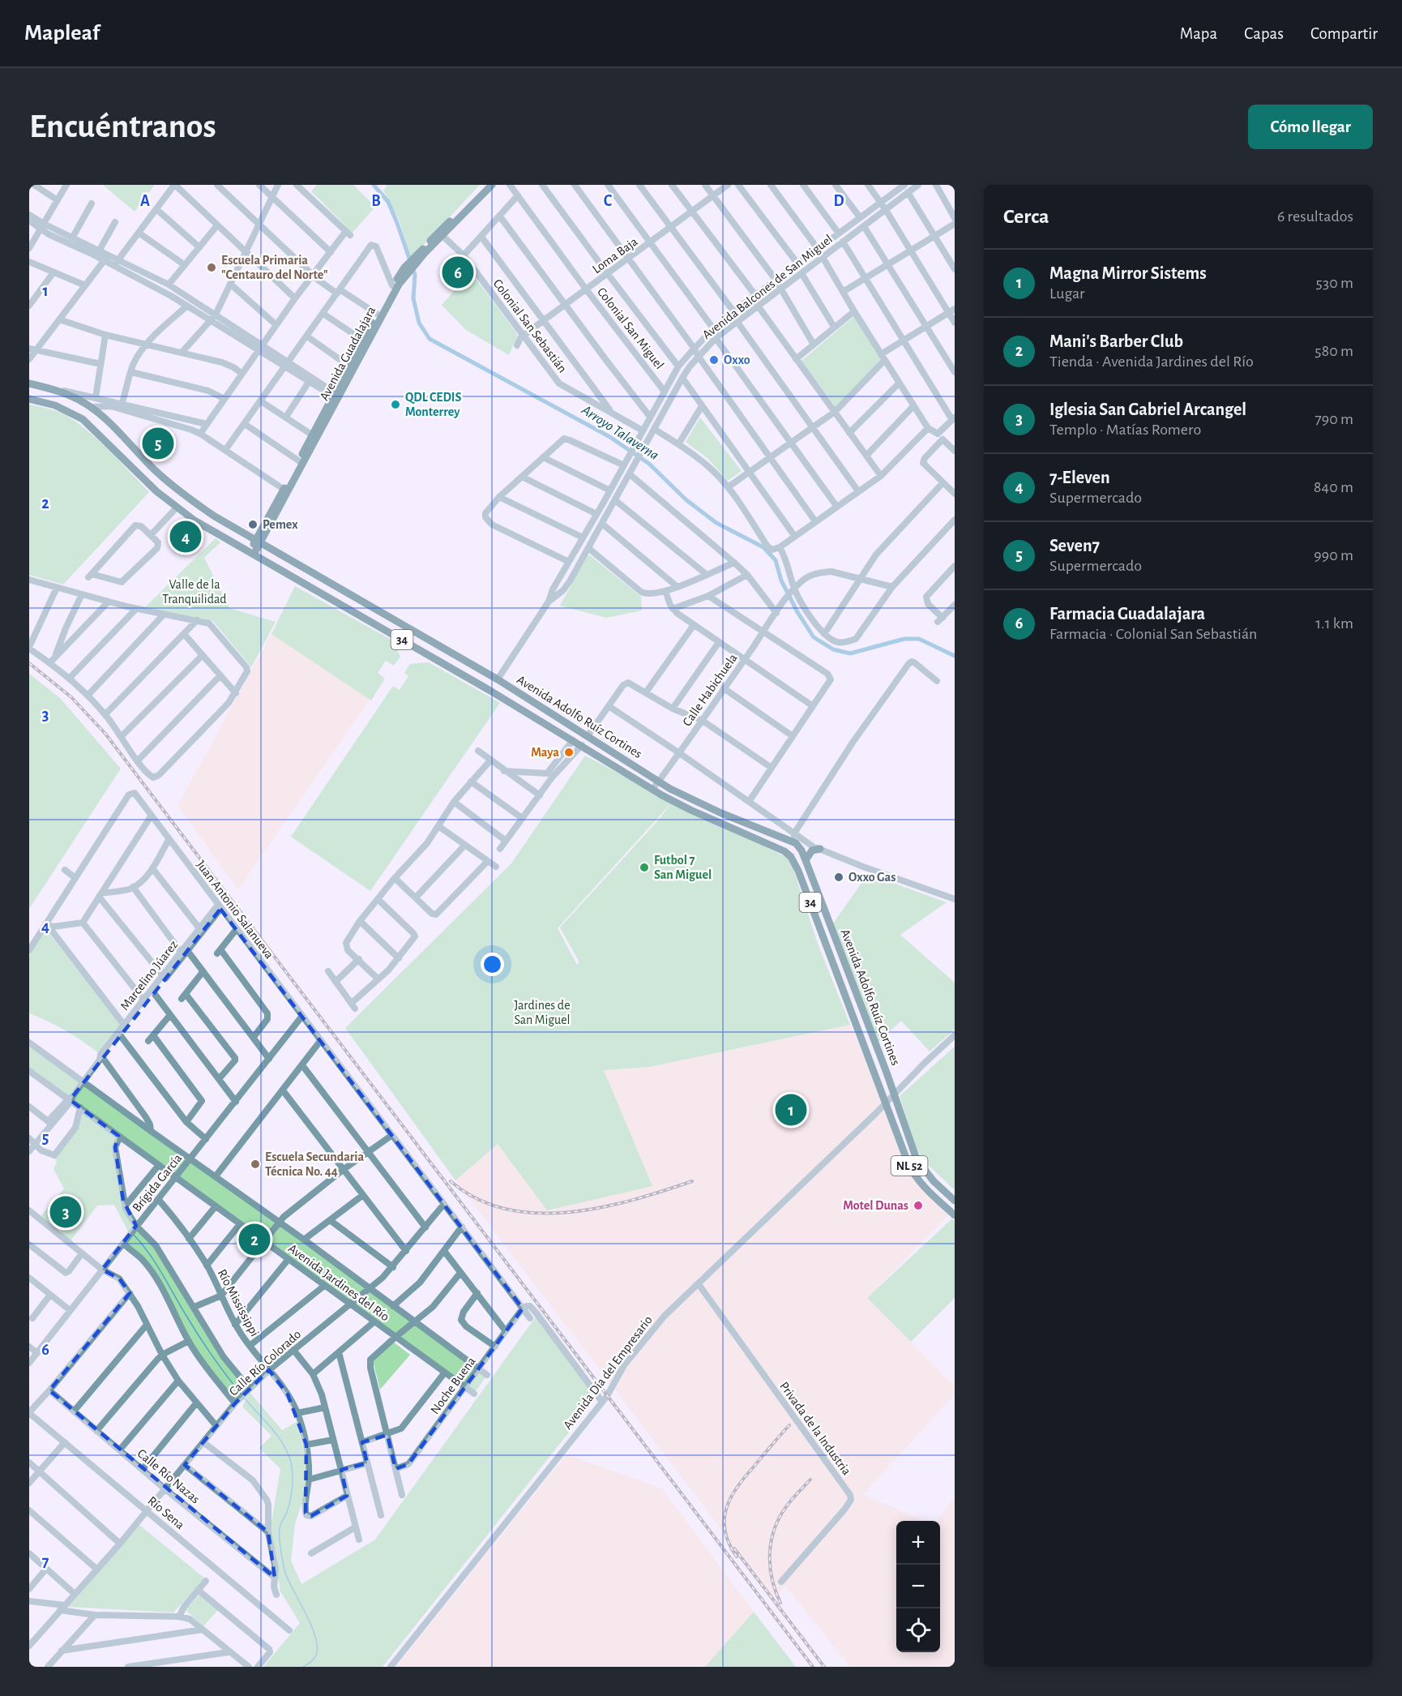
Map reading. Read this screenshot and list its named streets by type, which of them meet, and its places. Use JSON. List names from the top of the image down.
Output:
{
  "streets": {
    "main road": [
      "Avenida Guadalajara",
      "34",
      "Avenida Adolfo Ruíz Cortines",
      "NL 52"
    ],
    "street": [
      "Loma Baja",
      "Avenida Balcones de San Miguel",
      "Colonial San Sebastián",
      "Colonial San Miguel",
      "Calle Habichuela",
      "Juan Antonio Salanueva",
      "Marcelino Júarez",
      "Brígida García",
      "Avenida Jardines del Río",
      "Río Mississippi",
      "Calle Río Colorado",
      "Avenida Día del Empresario",
      "Noche Buena",
      "Privada de la Industria",
      "Calle Río Nazas",
      "Río Sena"
    ]
  },
  "crossings": [
    ["Loma Baja", "Colonial San Sebastián"],
    ["Loma Baja", "Colonial San Miguel"],
    ["Avenida Balcones de San Miguel", "Colonial San Sebastián"],
    ["Avenida Balcones de San Miguel", "Colonial San Miguel"],
    ["Avenida Balcones de San Miguel", "Avenida Adolfo Ruíz Cortines"],
    ["Colonial San Sebastián", "Avenida Guadalajara"],
    ["Avenida Guadalajara", "Avenida Adolfo Ruíz Cortines"],
    ["Calle Habichuela", "Avenida Adolfo Ruíz Cortines"],
    ["Avenida Adolfo Ruíz Cortines", "Avenida Día del Empresario"],
    ["Juan Antonio Salanueva", "Marcelino Júarez"],
    ["Juan Antonio Salanueva", "Brígida García"],
    ["Juan Antonio Salanueva", "Calle Río Colorado"],
    ["Juan Antonio Salanueva", "Noche Buena"],
    ["Marcelino Júarez", "Avenida Jardines del Río"],
    ["Brígida García", "Avenida Jardines del Río"],
    ["Brígida García", "Río Mississippi"],
    ["Avenida Jardines del Río", "Calle Río Colorado"],
    ["Avenida Jardines del Río", "Noche Buena"],
    ["Río Mississippi", "Calle Río Colorado"],
    ["Calle Río Colorado", "Calle Río Nazas"],
    ["Calle Río Colorado", "Río Sena"],
    ["Avenida Día del Empresario", "Privada de la Industria"]
  ],
  "water": ["Arroyo Talaverna"],
  "parks": ["Valle de la Tranquilidad", "Jardines de San Miguel"],
  "places": [
    "Escuela Primaria \"Centauro del Norte\"",
    "Oxxo",
    "QDL CEDIS Monterrey",
    "Pemex",
    "Maya",
    "Futbol 7 San Miguel",
    "Oxxo Gas",
    "Escuela Secundaria Técnica No. 44",
    "Motel Dunas"
  ],
  "page": {
    "header": "Mapleaf",
    "nav": ["Mapa", "Capas", "Compartir"],
    "buttons": "Cómo llegar",
    "title": "Encuéntranos",
    "heading": ["Cerca", "6 resultados"],
    "list": [
      {
        "mark": "1",
        "name": "Magna Mirror Sistems",
        "note": "Lugar",
        "value": "530 m"
      },
      {
        "mark": "2",
        "name": "Mani's Barber Club",
        "note": "Tienda · Avenida Jardines del Río",
        "value": "580 m"
      },
      {
        "mark": "3",
        "name": "Iglesia San Gabriel Arcangel",
        "note": "Templo · Matías Romero",
        "value": "790 m"
      },
      {
        "mark": "4",
        "name": "7-Eleven",
        "note": "Supermercado",
        "value": "840 m"
      },
      {
        "mark": "5",
        "name": "Seven7",
        "note": "Supermercado",
        "value": "990 m"
      },
      {
        "mark": "6",
        "name": "Farmacia Guadalajara",
        "note": "Farmacia · Colonial San Sebastián",
        "value": "1.1 km"
      }
    ],
    "pins": [
      "6",
      "5",
      "4",
      "1",
      "3",
      "2"
    ],
    "map_buttons": ["+", "−"]
  },
  "grid": {
    "columns": [
      "A",
      "B",
      "C",
      "D"
    ],
    "rows": [
      "1",
      "2",
      "3",
      "4",
      "5",
      "6",
      "7"
    ]
  }
}
